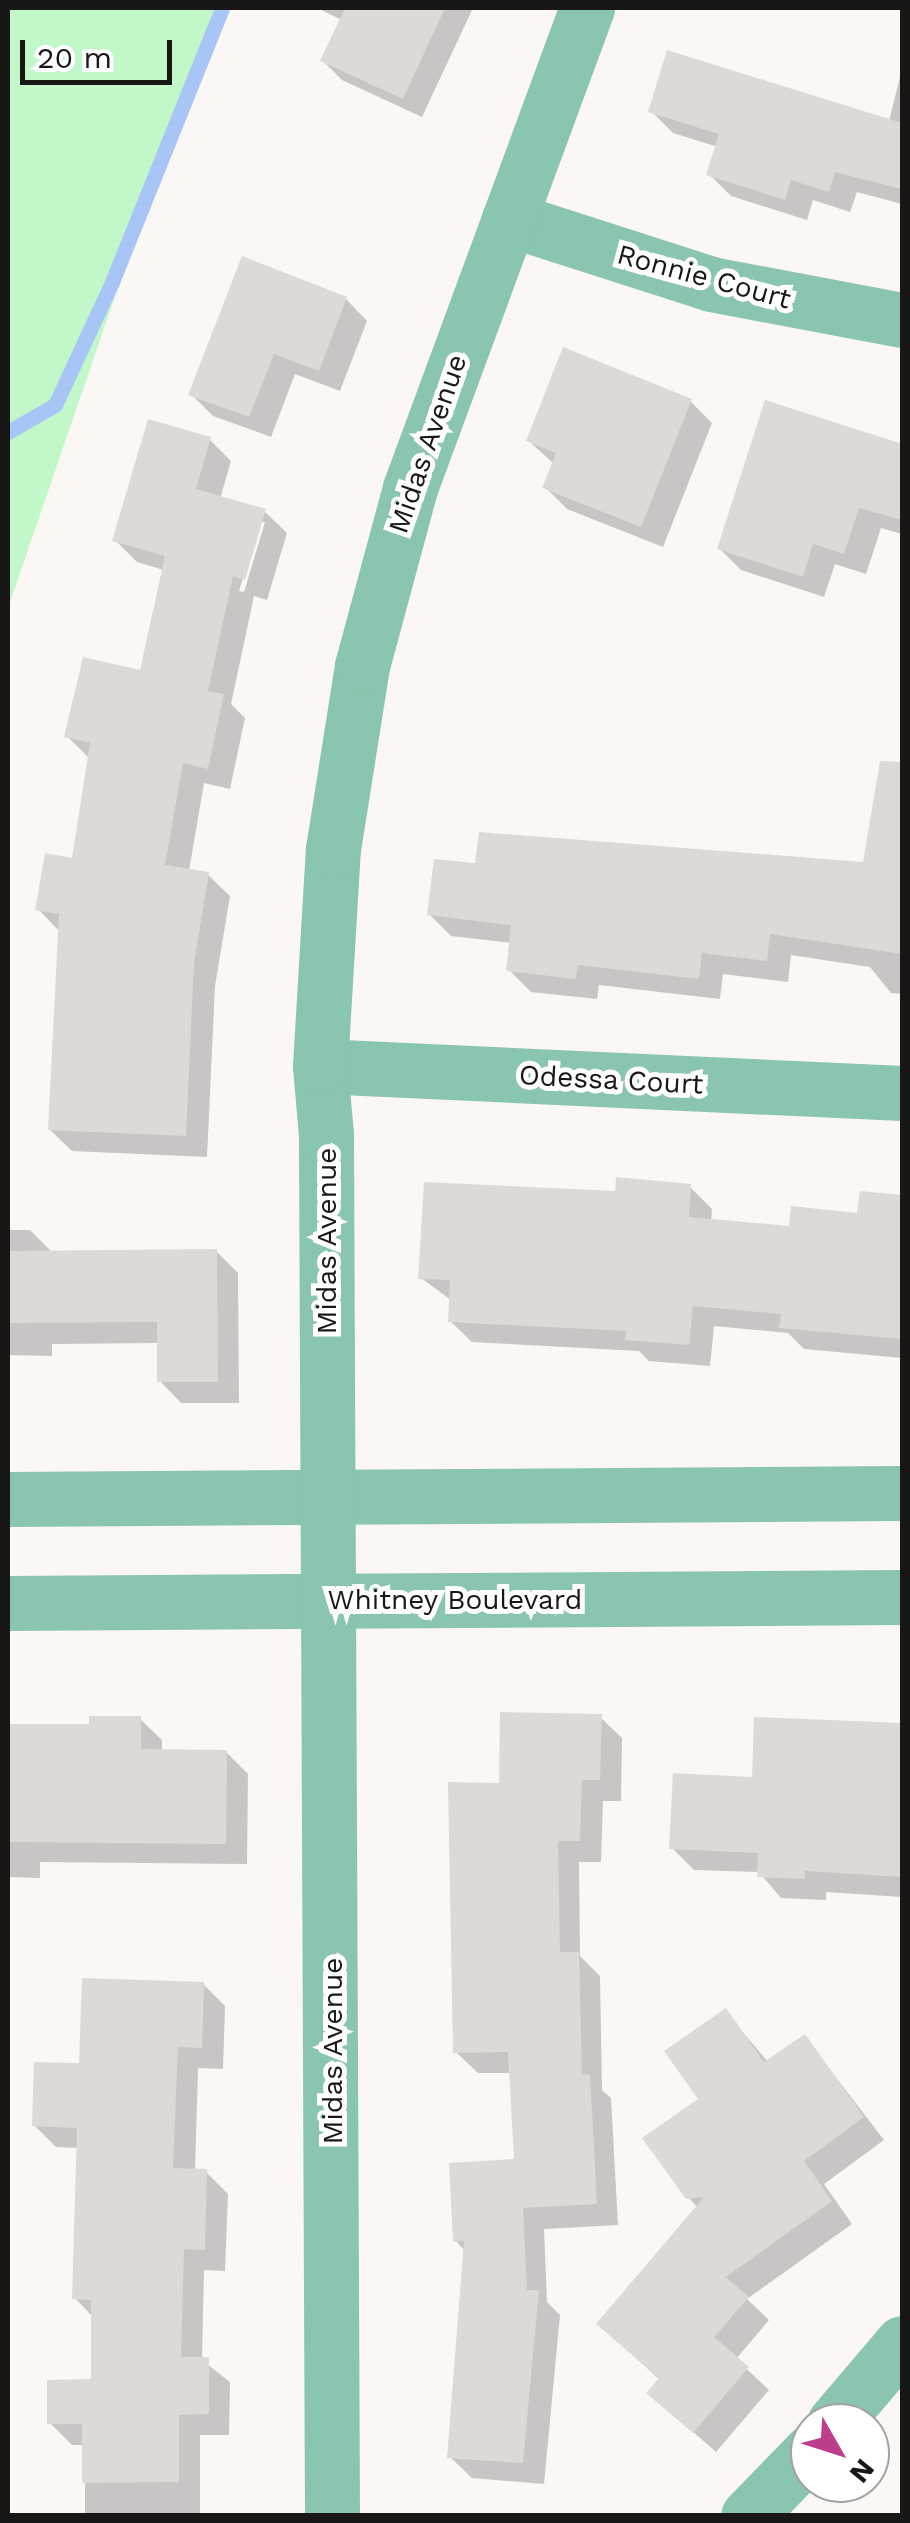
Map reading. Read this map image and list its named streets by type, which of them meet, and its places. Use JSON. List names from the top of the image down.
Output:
{
  "streets": {
    "street": [
      "Ronnie Court",
      "Midas Avenue",
      "Odessa Court",
      "Whitney Boulevard"
    ]
  },
  "crossings": [
    ["Ronnie Court", "Midas Avenue"],
    ["Midas Avenue", "Odessa Court"],
    ["Midas Avenue", "Whitney Boulevard"]
  ],
  "scale_bar": "20 m",
  "north": "bottom right"
}
